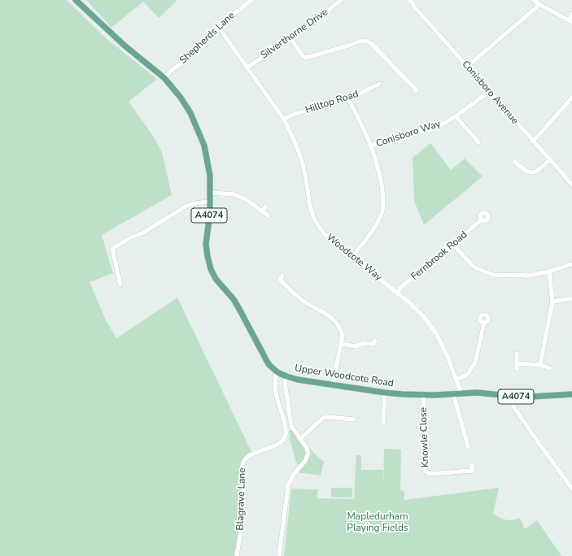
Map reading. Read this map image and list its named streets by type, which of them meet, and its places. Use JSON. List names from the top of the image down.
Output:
{
  "streets": {
    "main road": ["A4074", "Upper Woodcote Road"],
    "street": [
      "Silverthorne Drive",
      "Shepherds Lane",
      "Conisboro Avenue",
      "Hilltop Road",
      "Conisboro Way",
      "Fernbrook Road",
      "Woodcote Way",
      "Knowle Close",
      "Blagrave Lane"
    ]
  },
  "crossings": [
    ["Silverthorne Drive", "Woodcote Way"],
    ["Shepherds Lane", "Woodcote Way"],
    ["Shepherds Lane", "Upper Woodcote Road"],
    ["Conisboro Avenue", "Conisboro Way"],
    ["Hilltop Road", "Woodcote Way"],
    ["A4074", "Woodcote Way"],
    ["A4074", "Upper Woodcote Road"],
    ["Fernbrook Road", "Woodcote Way"],
    ["Woodcote Way", "Upper Woodcote Road"],
    ["Upper Woodcote Road", "Knowle Close"]
  ],
  "parks": ["Mapledurham Playing Fields"]
}
